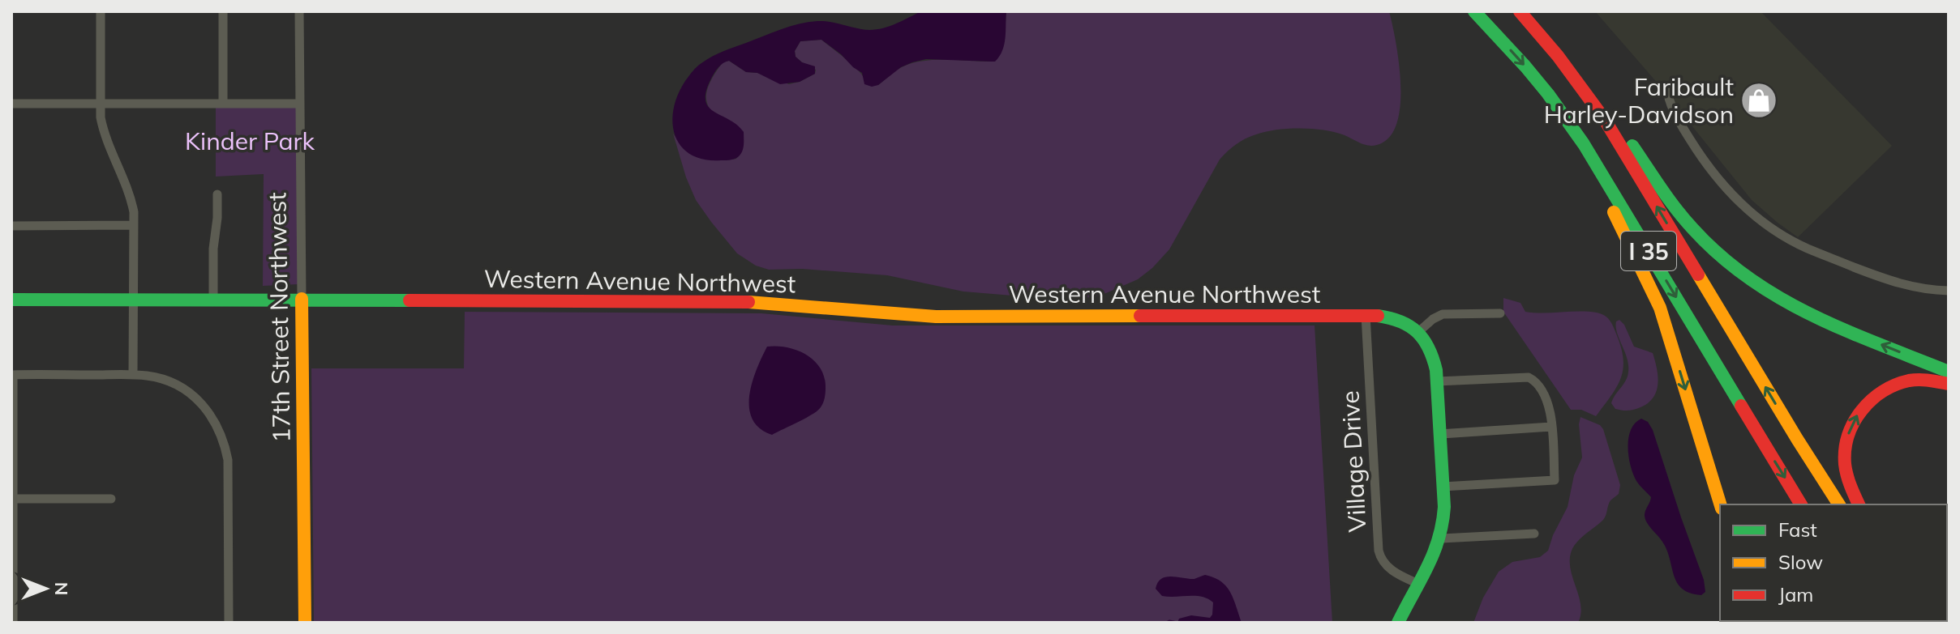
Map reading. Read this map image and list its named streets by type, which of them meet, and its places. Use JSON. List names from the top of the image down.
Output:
{
  "streets": {
    "main road": ["I 35", "Western Avenue Northwest", "17th Street Northwest"],
    "street": ["Village Drive"]
  },
  "crossings": [
    ["Western Avenue Northwest", "17th Street Northwest"],
    ["Western Avenue Northwest", "Village Drive"]
  ],
  "parks": ["Kinder Park"],
  "places": {
    "shop": ["Faribault Harley-Davidson"]
  },
  "legend": ["Fast", "Slow", "Jam"],
  "north": "right"
}
